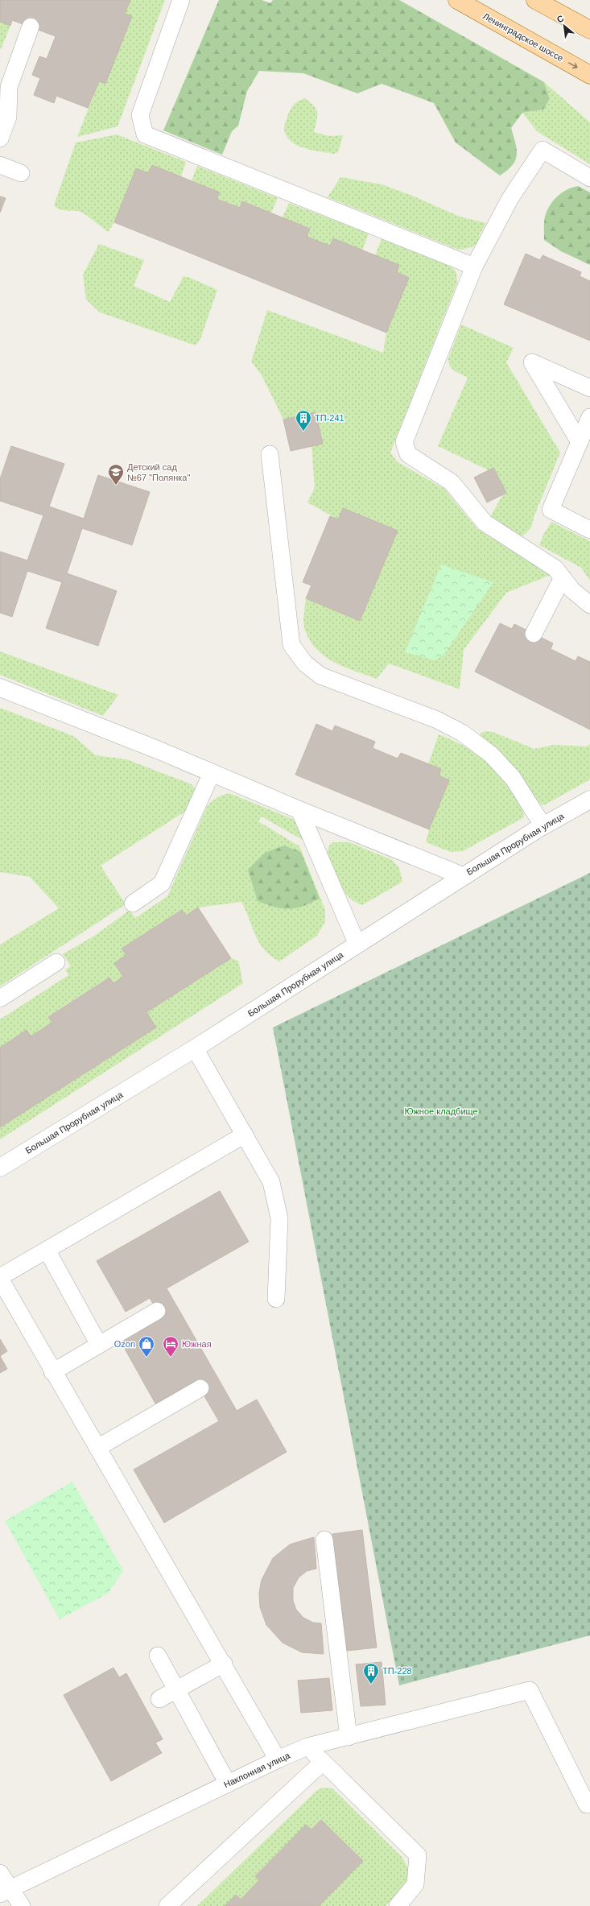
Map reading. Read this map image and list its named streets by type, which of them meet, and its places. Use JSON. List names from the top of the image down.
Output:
{
  "streets": {
    "main road": ["Ленинградское шоссе"],
    "street": ["Большая Прорубная улица"],
    "lane": ["Наклонная улица"]
  },
  "parks": ["Южное кладбище"],
  "places": {
    "building": ["ТП-241", "ТП-228"],
    "school or university": ["Детский сад №67 \"Полянка\""],
    "shop": ["Ozon"],
    "hotel": ["Южная"]
  },
  "north": "top left"
}
